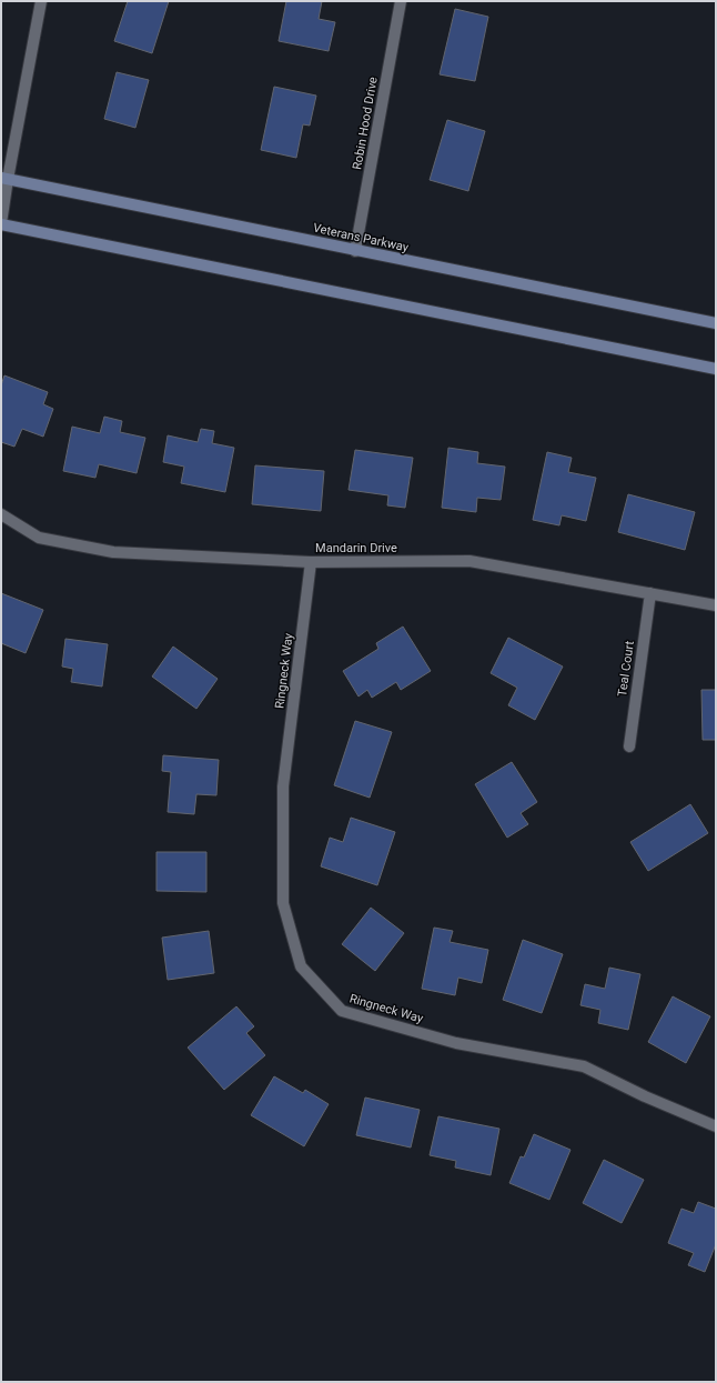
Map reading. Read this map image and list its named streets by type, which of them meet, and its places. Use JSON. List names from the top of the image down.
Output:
{
  "streets": {
    "main road": ["Veterans Parkway"],
    "street": [
      "Robin Hood Drive",
      "Mandarin Drive",
      "Teal Court",
      "Ringneck Way"
    ]
  },
  "crossings": [
    ["Robin Hood Drive", "Veterans Parkway"],
    ["Mandarin Drive", "Teal Court"],
    ["Mandarin Drive", "Ringneck Way"]
  ]
}
